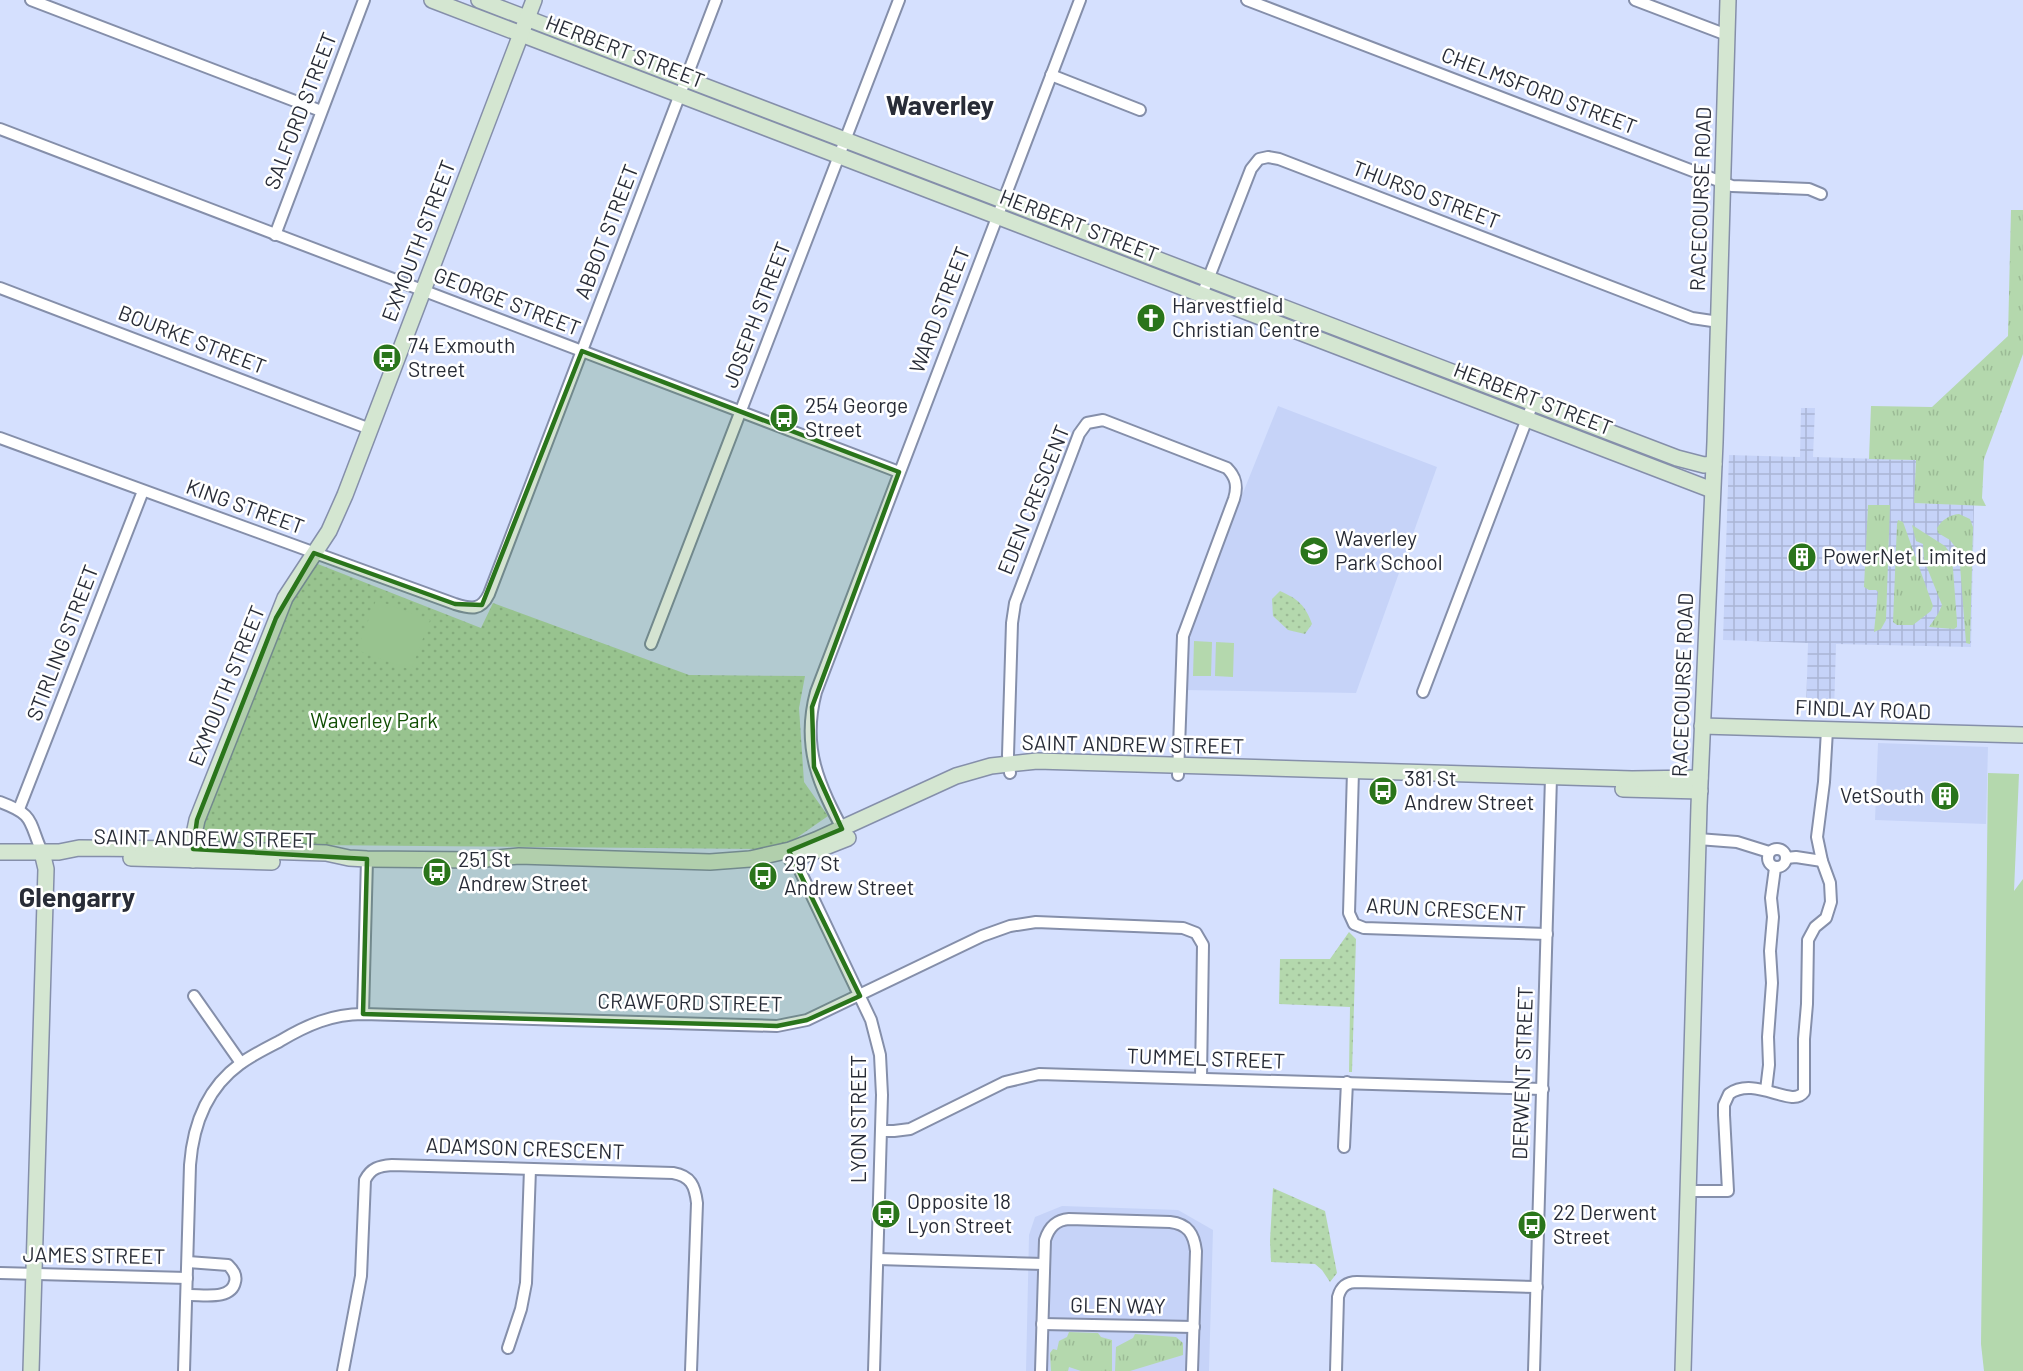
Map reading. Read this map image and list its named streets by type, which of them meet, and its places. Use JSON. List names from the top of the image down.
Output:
{
  "streets": {
    "street": [
      "HERBERT STREET",
      "CHELMSFORD STREET",
      "SALFORD STREET",
      "THURSO STREET",
      "RACECOURSE ROAD",
      "ABBOT STREET",
      "EXMOUTH STREET",
      "GEORGE STREET",
      "WARD STREET",
      "JOSEPH STREET",
      "BOURKE STREET",
      "EDEN CRESCENT",
      "KING STREET",
      "STIRLING STREET",
      "FINDLAY ROAD",
      "SAINT ANDREW STREET",
      "ARUN CRESCENT",
      "CRAWFORD STREET",
      "TUMMEL STREET",
      "DERWENT STREET",
      "LYON STREET",
      "ADAMSON CRESCENT",
      "JAMES STREET",
      "GLEN WAY"
    ]
  },
  "crossings": [
    ["HERBERT STREET", "THURSO STREET"],
    ["HERBERT STREET", "RACECOURSE ROAD"],
    ["HERBERT STREET", "ABBOT STREET"],
    ["HERBERT STREET", "EXMOUTH STREET"],
    ["HERBERT STREET", "WARD STREET"],
    ["HERBERT STREET", "JOSEPH STREET"],
    ["CHELMSFORD STREET", "RACECOURSE ROAD"],
    ["SALFORD STREET", "GEORGE STREET"],
    ["THURSO STREET", "RACECOURSE ROAD"],
    ["RACECOURSE ROAD", "FINDLAY ROAD"],
    ["RACECOURSE ROAD", "SAINT ANDREW STREET"],
    ["ABBOT STREET", "GEORGE STREET"],
    ["ABBOT STREET", "KING STREET"],
    ["EXMOUTH STREET", "GEORGE STREET"],
    ["EXMOUTH STREET", "BOURKE STREET"],
    ["EXMOUTH STREET", "KING STREET"],
    ["EXMOUTH STREET", "SAINT ANDREW STREET"],
    ["GEORGE STREET", "WARD STREET"],
    ["GEORGE STREET", "JOSEPH STREET"],
    ["WARD STREET", "SAINT ANDREW STREET"],
    ["EDEN CRESCENT", "SAINT ANDREW STREET"],
    ["KING STREET", "STIRLING STREET"],
    ["SAINT ANDREW STREET", "ARUN CRESCENT"],
    ["SAINT ANDREW STREET", "DERWENT STREET"],
    ["SAINT ANDREW STREET", "LYON STREET"],
    ["ARUN CRESCENT", "DERWENT STREET"],
    ["CRAWFORD STREET", "TUMMEL STREET"],
    ["CRAWFORD STREET", "LYON STREET"],
    ["CRAWFORD STREET", "JAMES STREET"],
    ["TUMMEL STREET", "DERWENT STREET"],
    ["TUMMEL STREET", "LYON STREET"]
  ],
  "districts": ["Waverley", "Glengarry"],
  "parks": ["Waverley Park"],
  "places": {
    "church": ["Harvestfield Christian Centre"],
    "bus stop": [
      "74 Exmouth Street",
      "254 George Street",
      "381 St Andrew Street",
      "251 St Andrew Street",
      "297 St Andrew Street",
      "Opposite 18 Lyon Street",
      "22 Derwent Street"
    ],
    "school or university": ["Waverley Park School"],
    "building": ["PowerNet Limited", "VetSouth"]
  }
}
